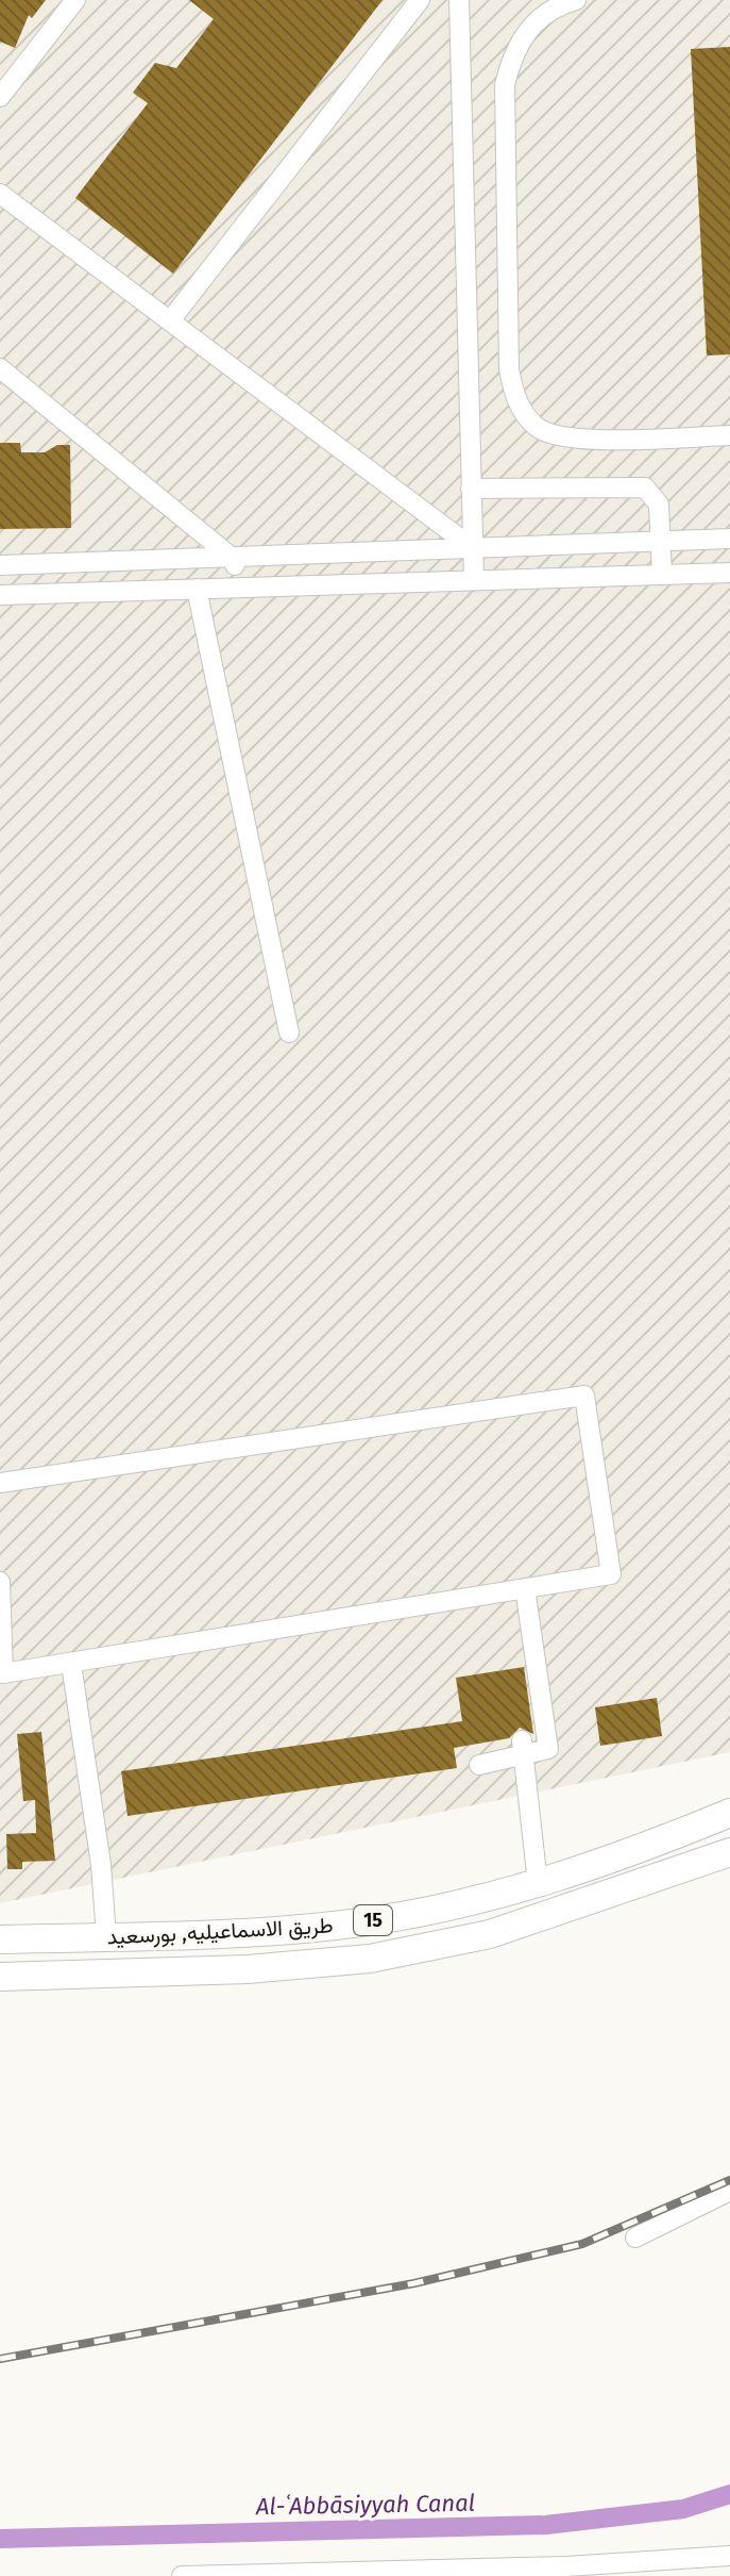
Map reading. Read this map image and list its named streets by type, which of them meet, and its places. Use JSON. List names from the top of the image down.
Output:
{
  "streets": {
    "highway": ["15", "طريق الاسماعيليه, بورسعيد"]
  },
  "water": ["Al-ʿAbbāsiyyah Canal"]
}
